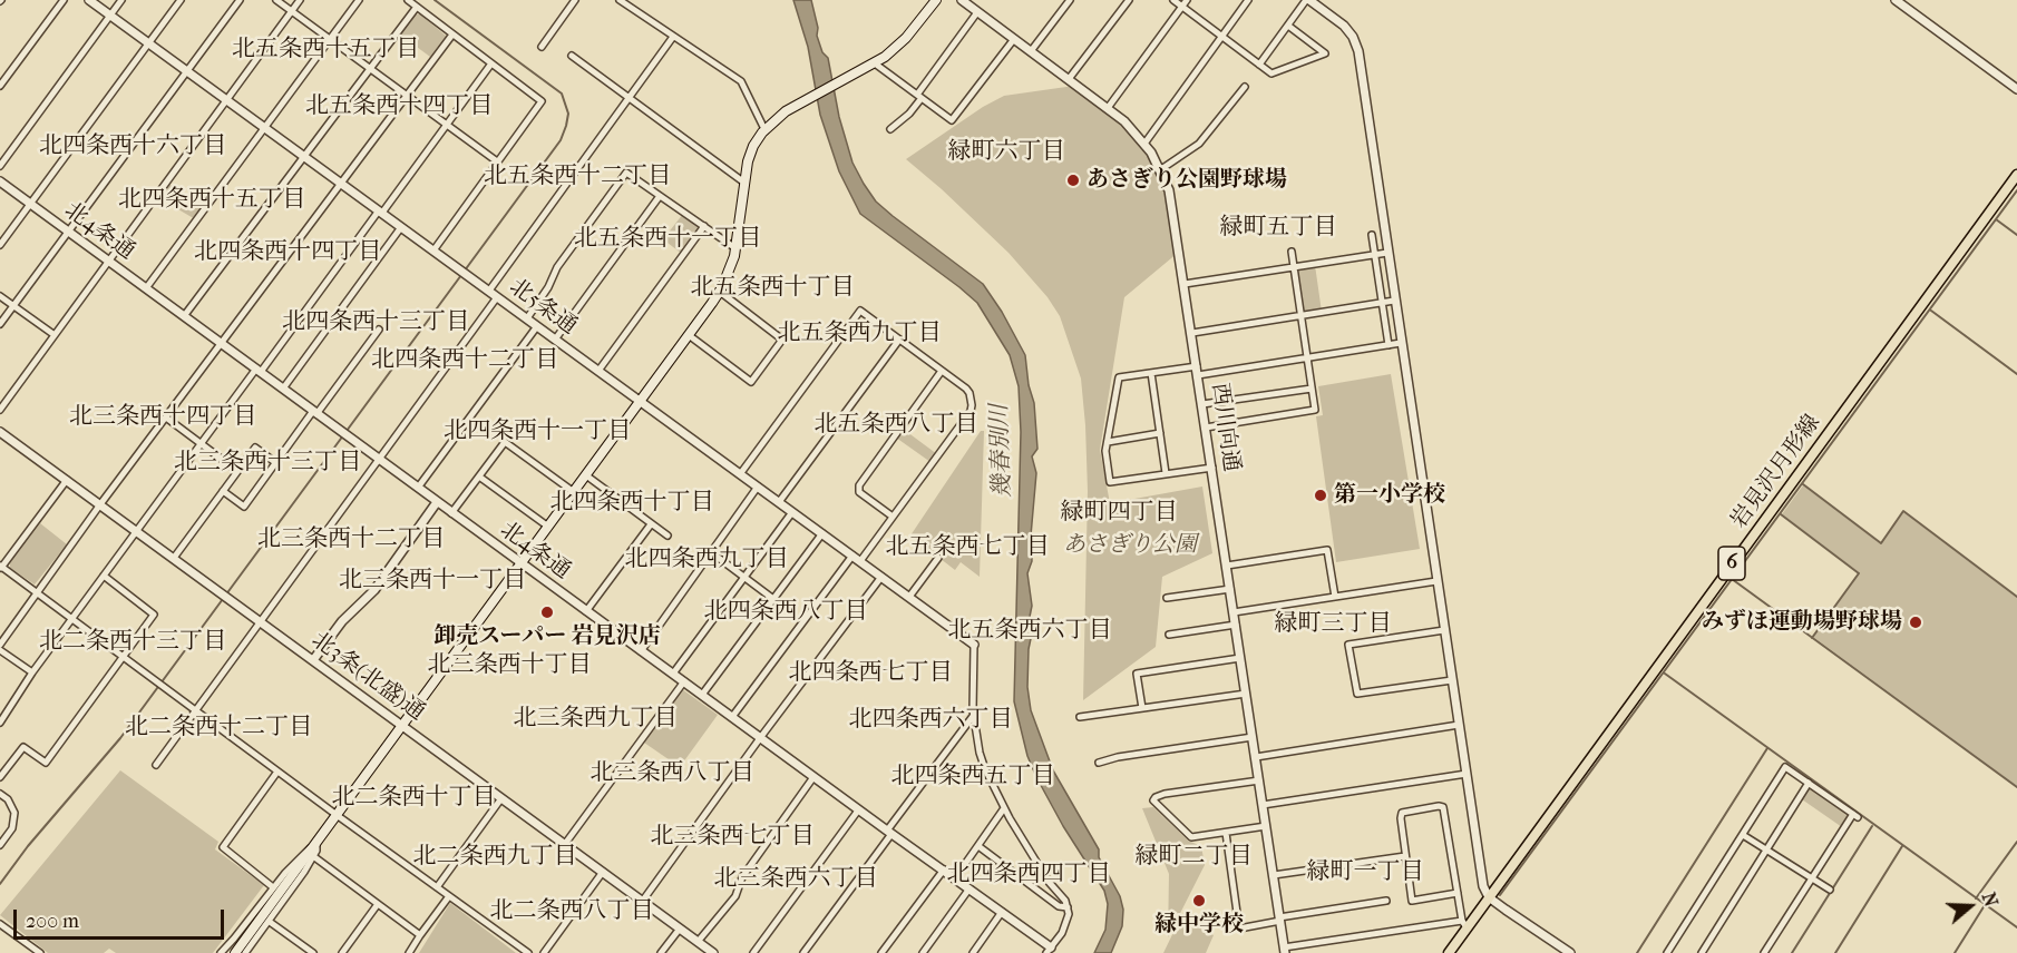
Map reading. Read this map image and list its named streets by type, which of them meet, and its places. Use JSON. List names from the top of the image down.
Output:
{
  "streets": {
    "main road": ["岩見沢月形線", "6"],
    "street": [
      "北4条通",
      "北5条通",
      "西川向通",
      "北3条(北盛)通"
    ]
  },
  "districts": [
    "北五条西十五丁目",
    "北五条西十四丁目",
    "北四条西十六丁目",
    "緑町六丁目",
    "北五条西十二丁目",
    "北四条西十五丁目",
    "緑町五丁目",
    "北五条西十一丁目",
    "北四条西十四丁目",
    "北五条西十丁目",
    "北四条西十三丁目",
    "北五条西九丁目",
    "北四条西十二丁目",
    "北三条西十四丁目",
    "北五条西八丁目",
    "北四条西十一丁目",
    "北三条西十三丁目",
    "北四条西十丁目",
    "緑町四丁目",
    "北三条西十二丁目",
    "北五条西七丁目",
    "北四条西九丁目",
    "北三条西十一丁目",
    "北四条西八丁目",
    "緑町三丁目",
    "北五条西六丁目",
    "北二条西十三丁目",
    "北三条西十丁目",
    "北四条西七丁目",
    "北三条西九丁目",
    "北四条西六丁目",
    "北二条西十二丁目",
    "北三条西八丁目",
    "北四条西五丁目",
    "北二条西十丁目",
    "北三条西七丁目",
    "北二条西九丁目",
    "緑町二丁目",
    "緑町一丁目",
    "北四条西四丁目",
    "北三条西六丁目",
    "北二条西八丁目"
  ],
  "water": ["幾春別川"],
  "parks": ["あさぎり公園"],
  "places": [
    "あさぎり公園野球場",
    "第一小学校",
    "卸売スーパー 岩見沢店",
    "みずほ運動場野球場",
    "緑中学校"
  ],
  "scale_bar": "200 m",
  "north": "right"
}
